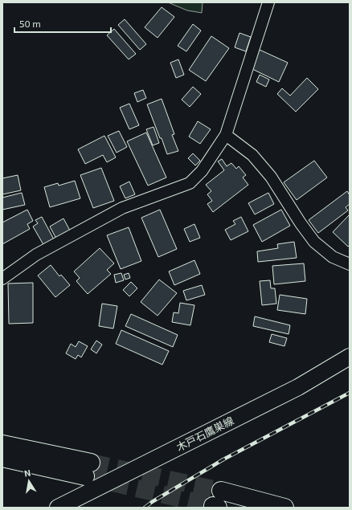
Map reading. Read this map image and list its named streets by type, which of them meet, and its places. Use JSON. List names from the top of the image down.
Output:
{
  "streets": {
    "main road": ["木戸石鷹巣線"]
  },
  "scale_bar": "50 m",
  "north": "top"
}
